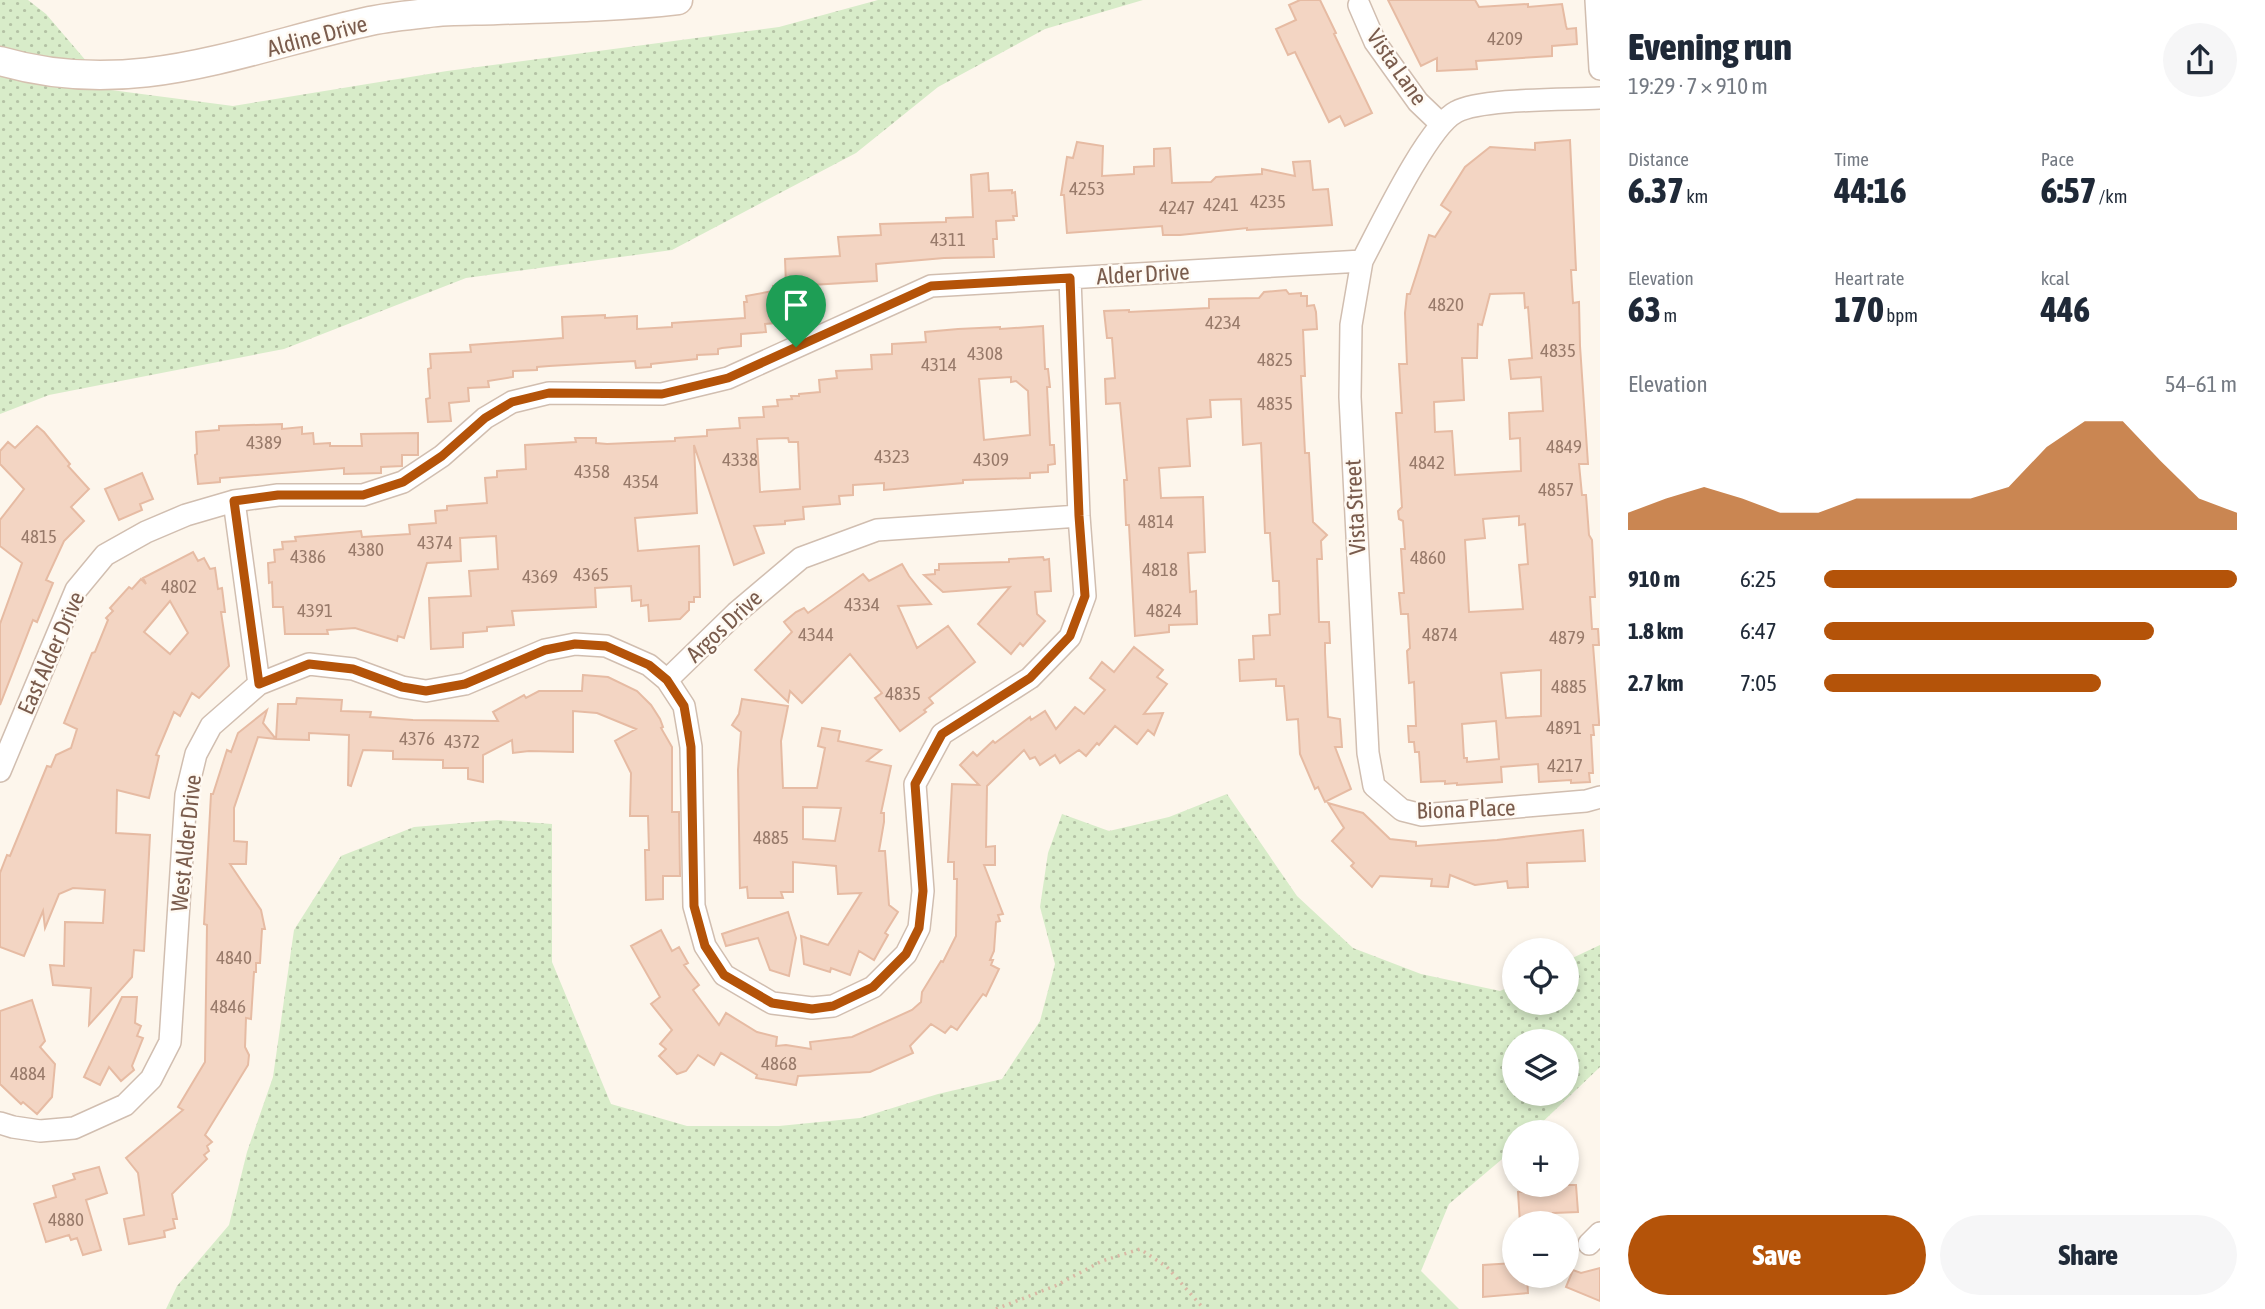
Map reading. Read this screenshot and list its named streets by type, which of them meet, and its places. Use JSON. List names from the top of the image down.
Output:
{
  "streets": {
    "main road": ["Aldine Drive"],
    "street": [
      "Vista Lane",
      "Alder Drive",
      "Vista Street",
      "Argos Drive",
      "East Alder Drive",
      "Biona Place",
      "West Alder Drive"
    ]
  },
  "crossings": [
    ["Alder Drive", "Vista Street"],
    ["Alder Drive", "East Alder Drive"],
    ["Vista Street", "Biona Place"],
    ["Argos Drive", "West Alder Drive"]
  ],
  "house_numbers": [
    "4209",
    "4253",
    "4235",
    "4241",
    "4247",
    "4311",
    "4820",
    "4234",
    "4835",
    "4308",
    "4825",
    "4314",
    "4835",
    "4389",
    "4849",
    "4323",
    "4338",
    "4309",
    "4842",
    "4358",
    "4354",
    "4857",
    "4814",
    "4815",
    "4374",
    "4380",
    "4386",
    "4860",
    "4818",
    "4365",
    "4369",
    "4802",
    "4334",
    "4391",
    "4824",
    "4344",
    "4874",
    "4879",
    "4885",
    "4835",
    "4891",
    "4376",
    "4372",
    "4217",
    "4885",
    "4840",
    "4846",
    "4868",
    "4884",
    "4880"
  ],
  "page": {
    "heading": ["Evening run", "19:29 · 7 × 910 m"],
    "stats": [
      ["Distance", "6.37 km"],
      ["Time", "44:16"],
      ["Pace", "6:57 /km"],
      ["Elevation", "63 m"],
      ["Heart rate", "170 bpm"],
      ["kcal", "446"]
    ],
    "chart": ["Elevation", "54–61 m"],
    "list": [
      {
        "name": "910 m",
        "note": "6:25"
      },
      {
        "name": "1.8 km",
        "note": "6:47"
      },
      {
        "name": "2.7 km",
        "note": "7:05"
      }
    ],
    "map_buttons": ["+", "−"],
    "buttons": ["Save", "Share"]
  }
}
